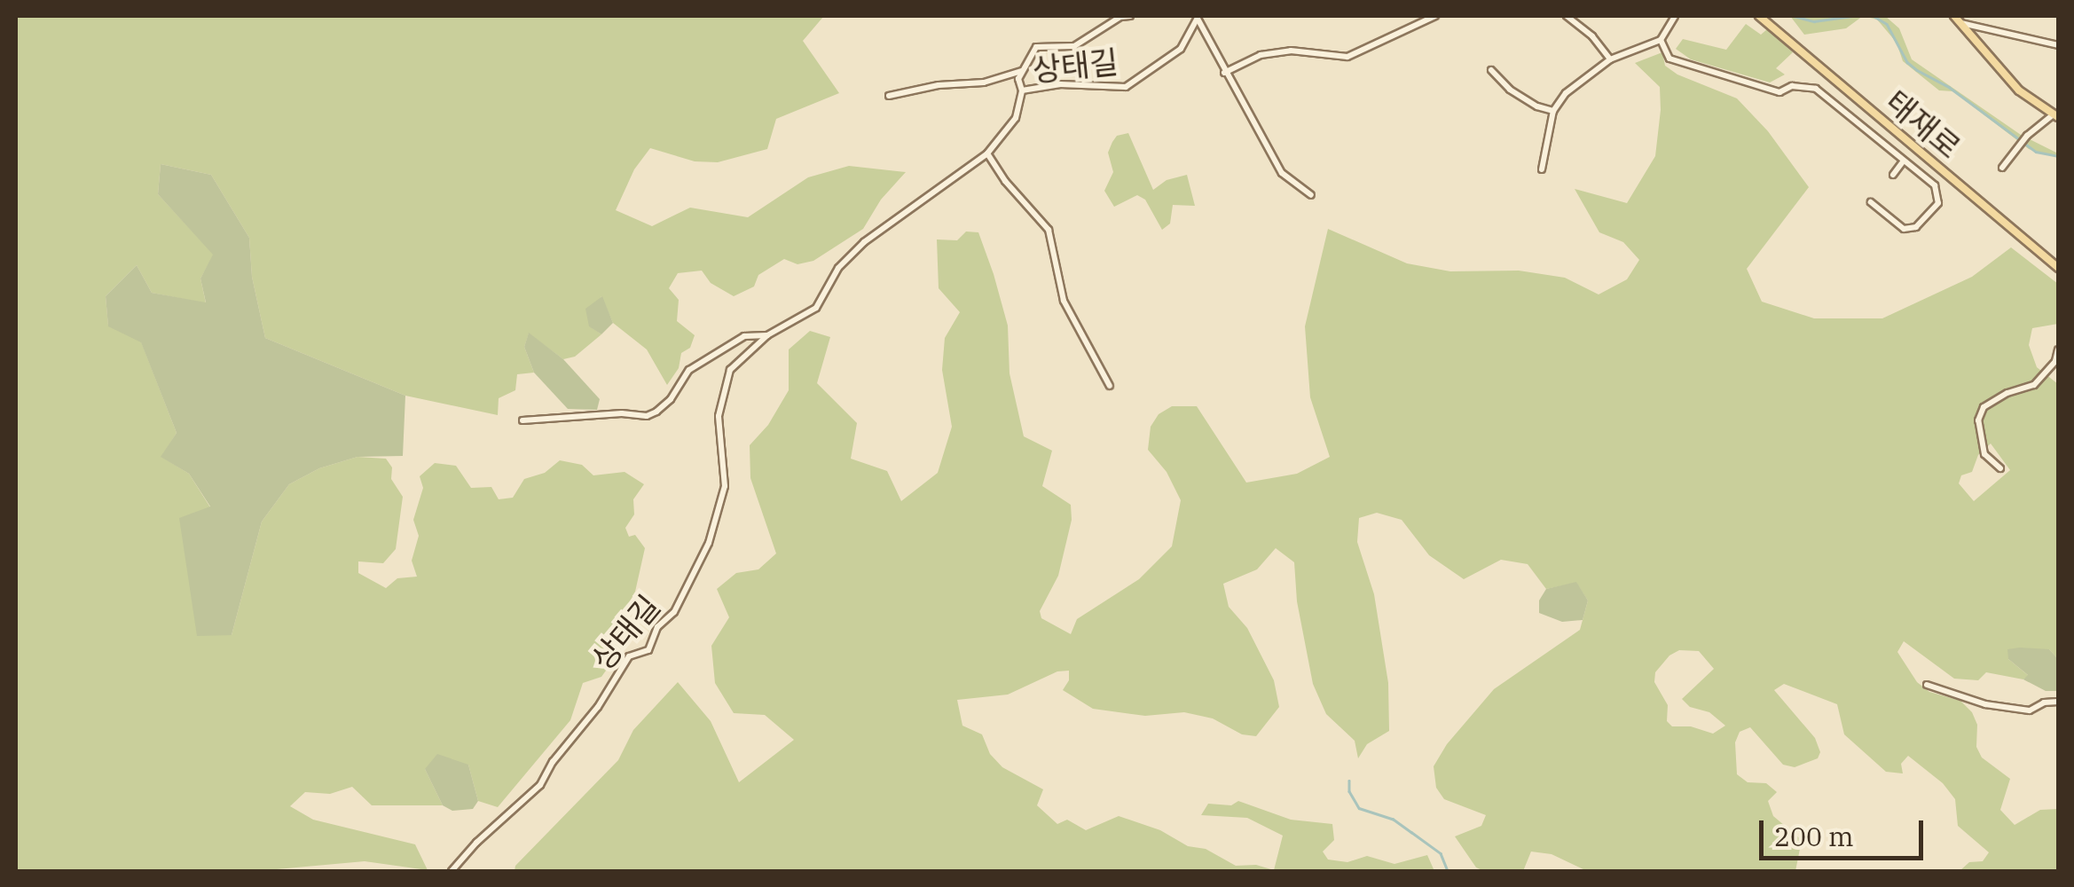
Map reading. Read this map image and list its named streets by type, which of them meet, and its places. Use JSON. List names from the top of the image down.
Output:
{
  "streets": {
    "main road": ["태재로"],
    "street": ["상태길"]
  },
  "scale_bar": "200 m"
}
